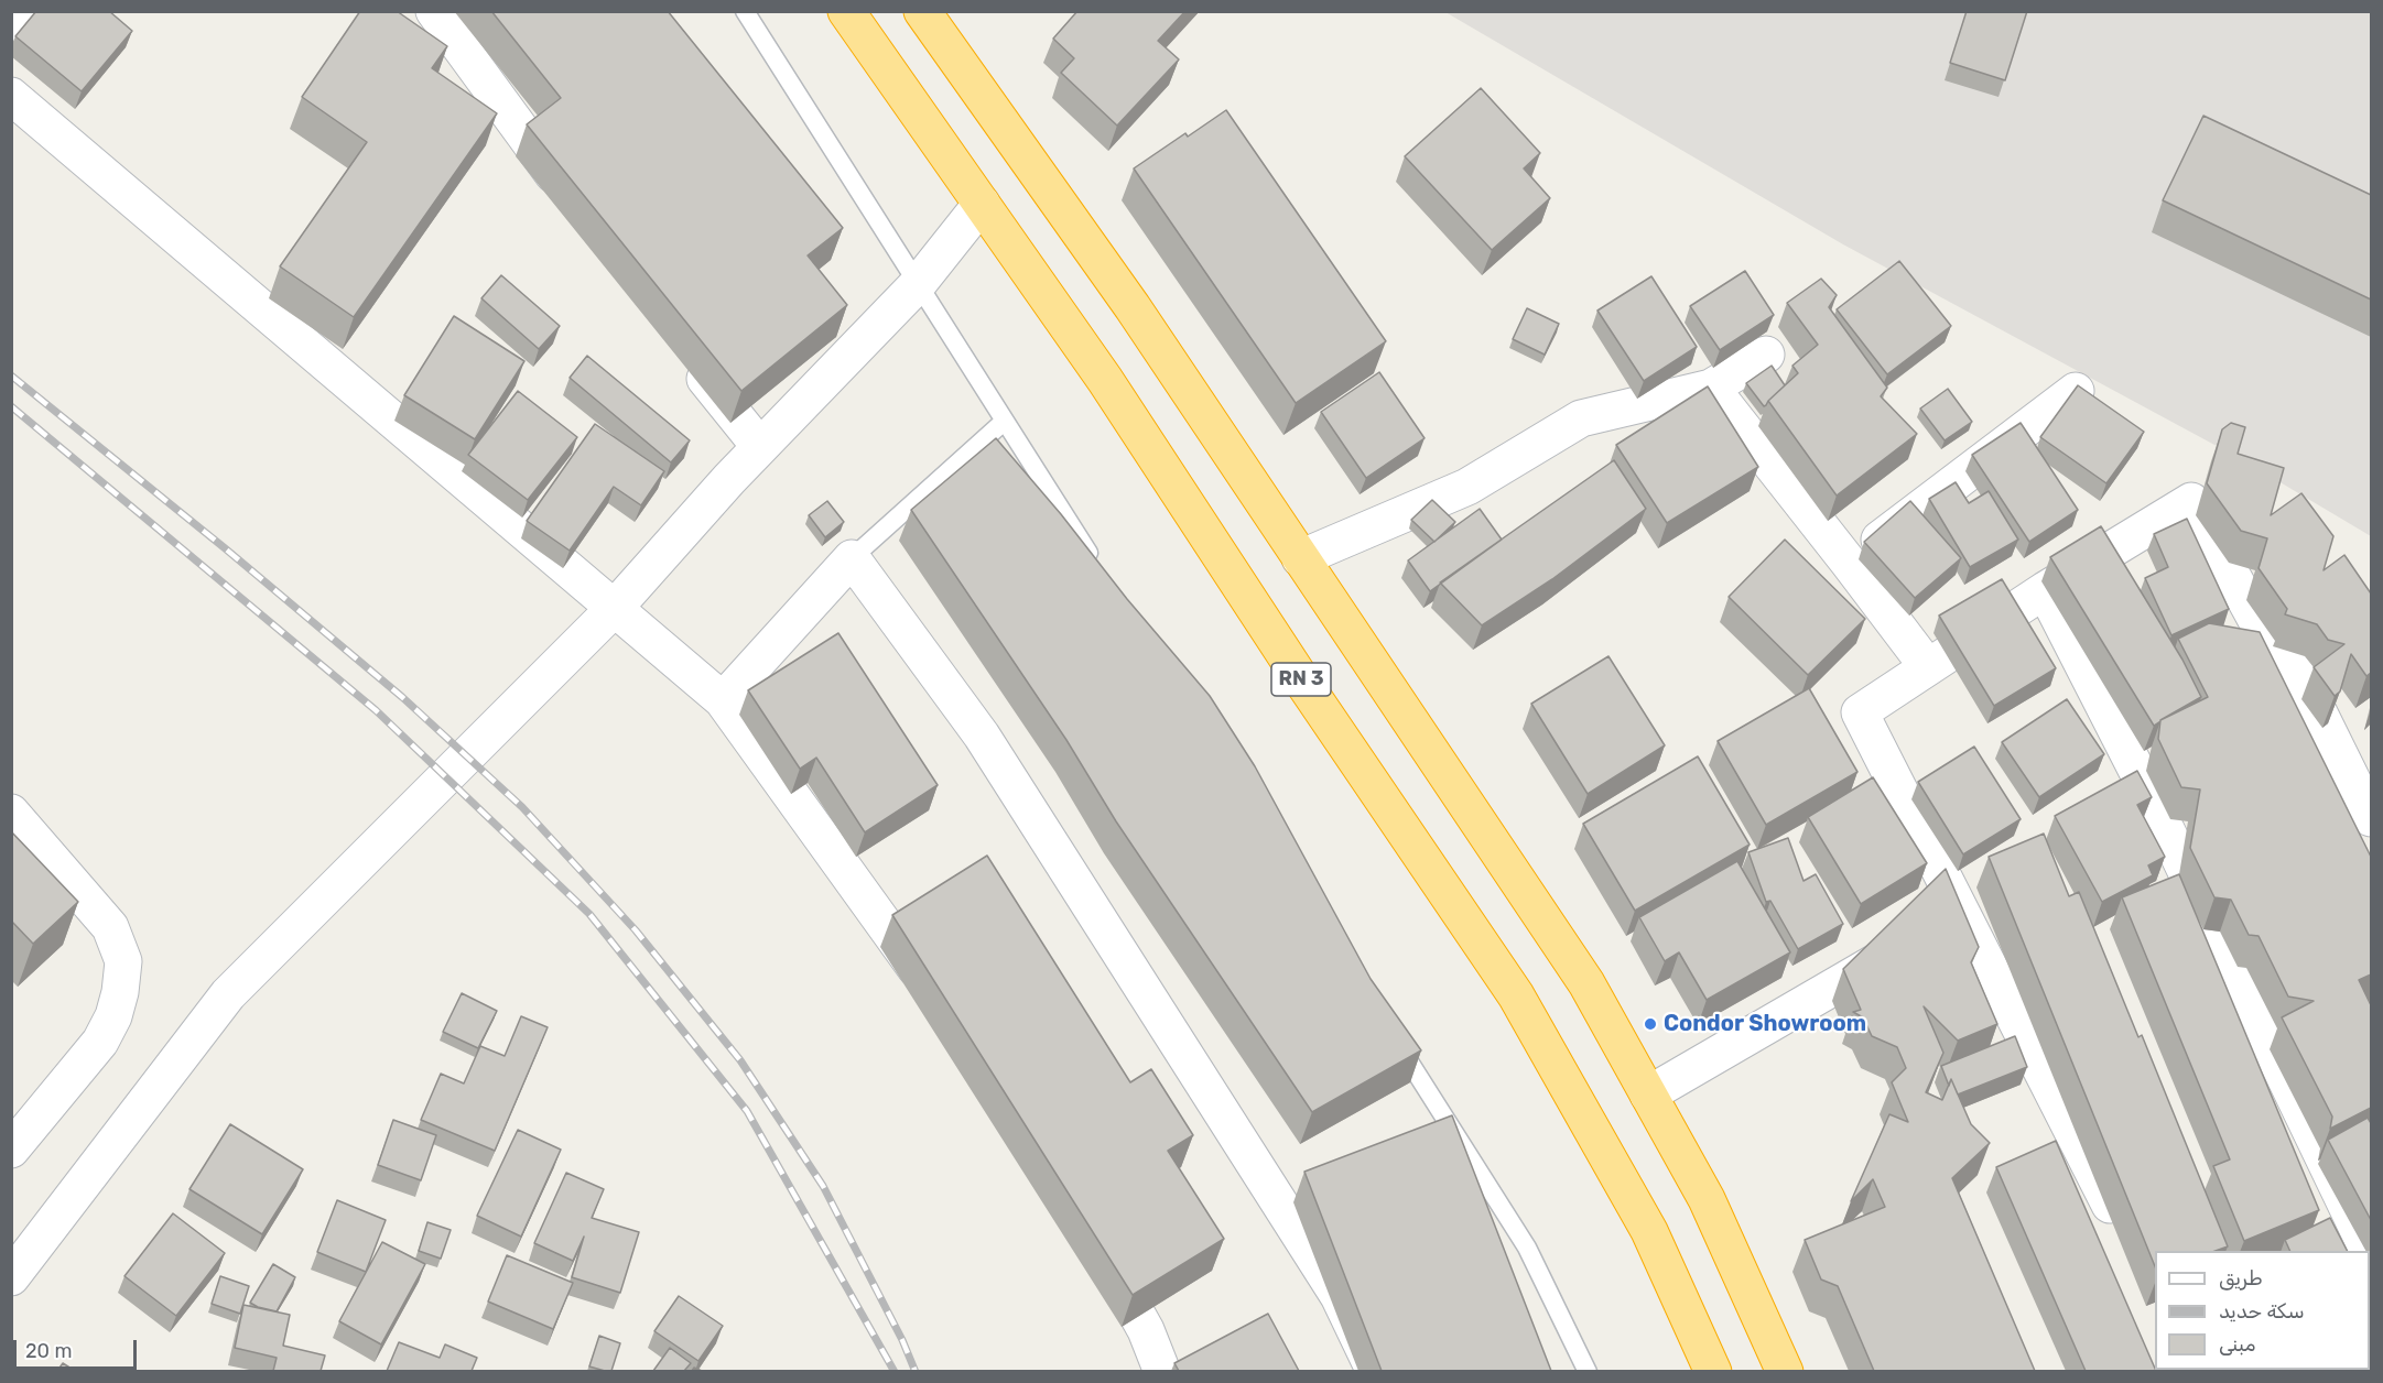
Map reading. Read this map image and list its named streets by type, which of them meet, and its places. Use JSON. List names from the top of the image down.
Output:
{
  "streets": {
    "highway": ["RN 3"]
  },
  "places": ["Condor Showroom"],
  "legend": ["طريق", "سكة حديد", "مبنى"],
  "scale_bar": "20 m"
}
